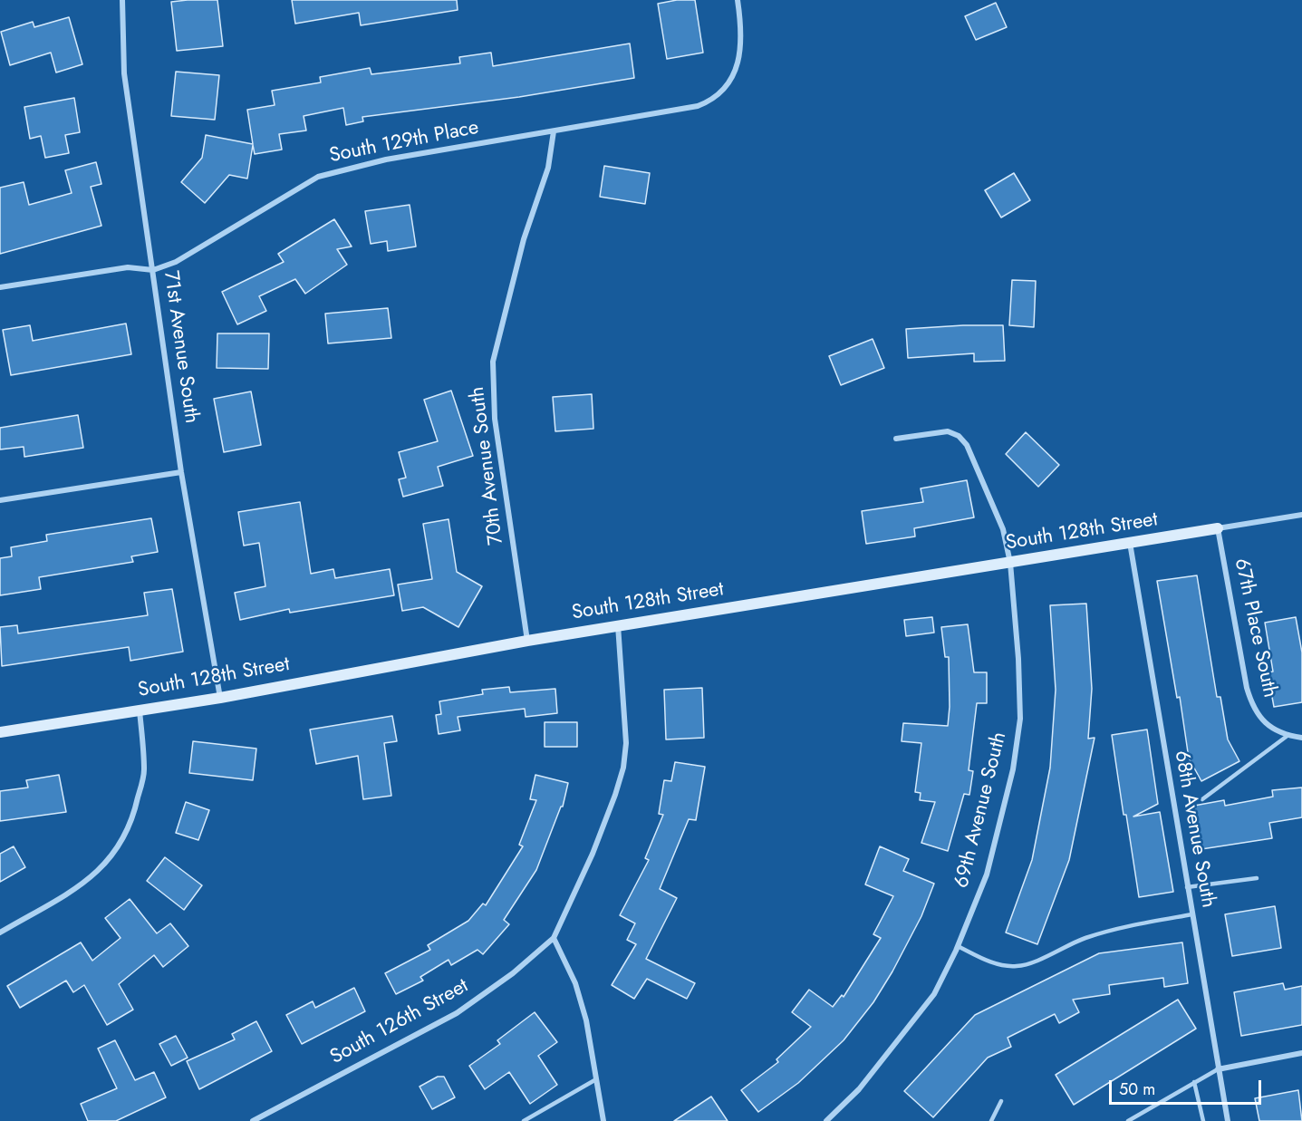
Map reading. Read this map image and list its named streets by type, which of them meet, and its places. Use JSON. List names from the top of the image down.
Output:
{
  "streets": {
    "street": [
      "South 129th Place",
      "71st Avenue South",
      "70th Avenue South",
      "South 128th Street",
      "67th Place South",
      "69th Avenue South",
      "68th Avenue South",
      "South 126th Street"
    ]
  },
  "crossings": [
    ["South 129th Place", "71st Avenue South"],
    ["South 129th Place", "70th Avenue South"],
    ["71st Avenue South", "South 128th Street"],
    ["70th Avenue South", "South 128th Street"],
    ["South 128th Street", "67th Place South"],
    ["South 128th Street", "69th Avenue South"],
    ["South 128th Street", "68th Avenue South"]
  ],
  "scale_bar": "50 m"
}
